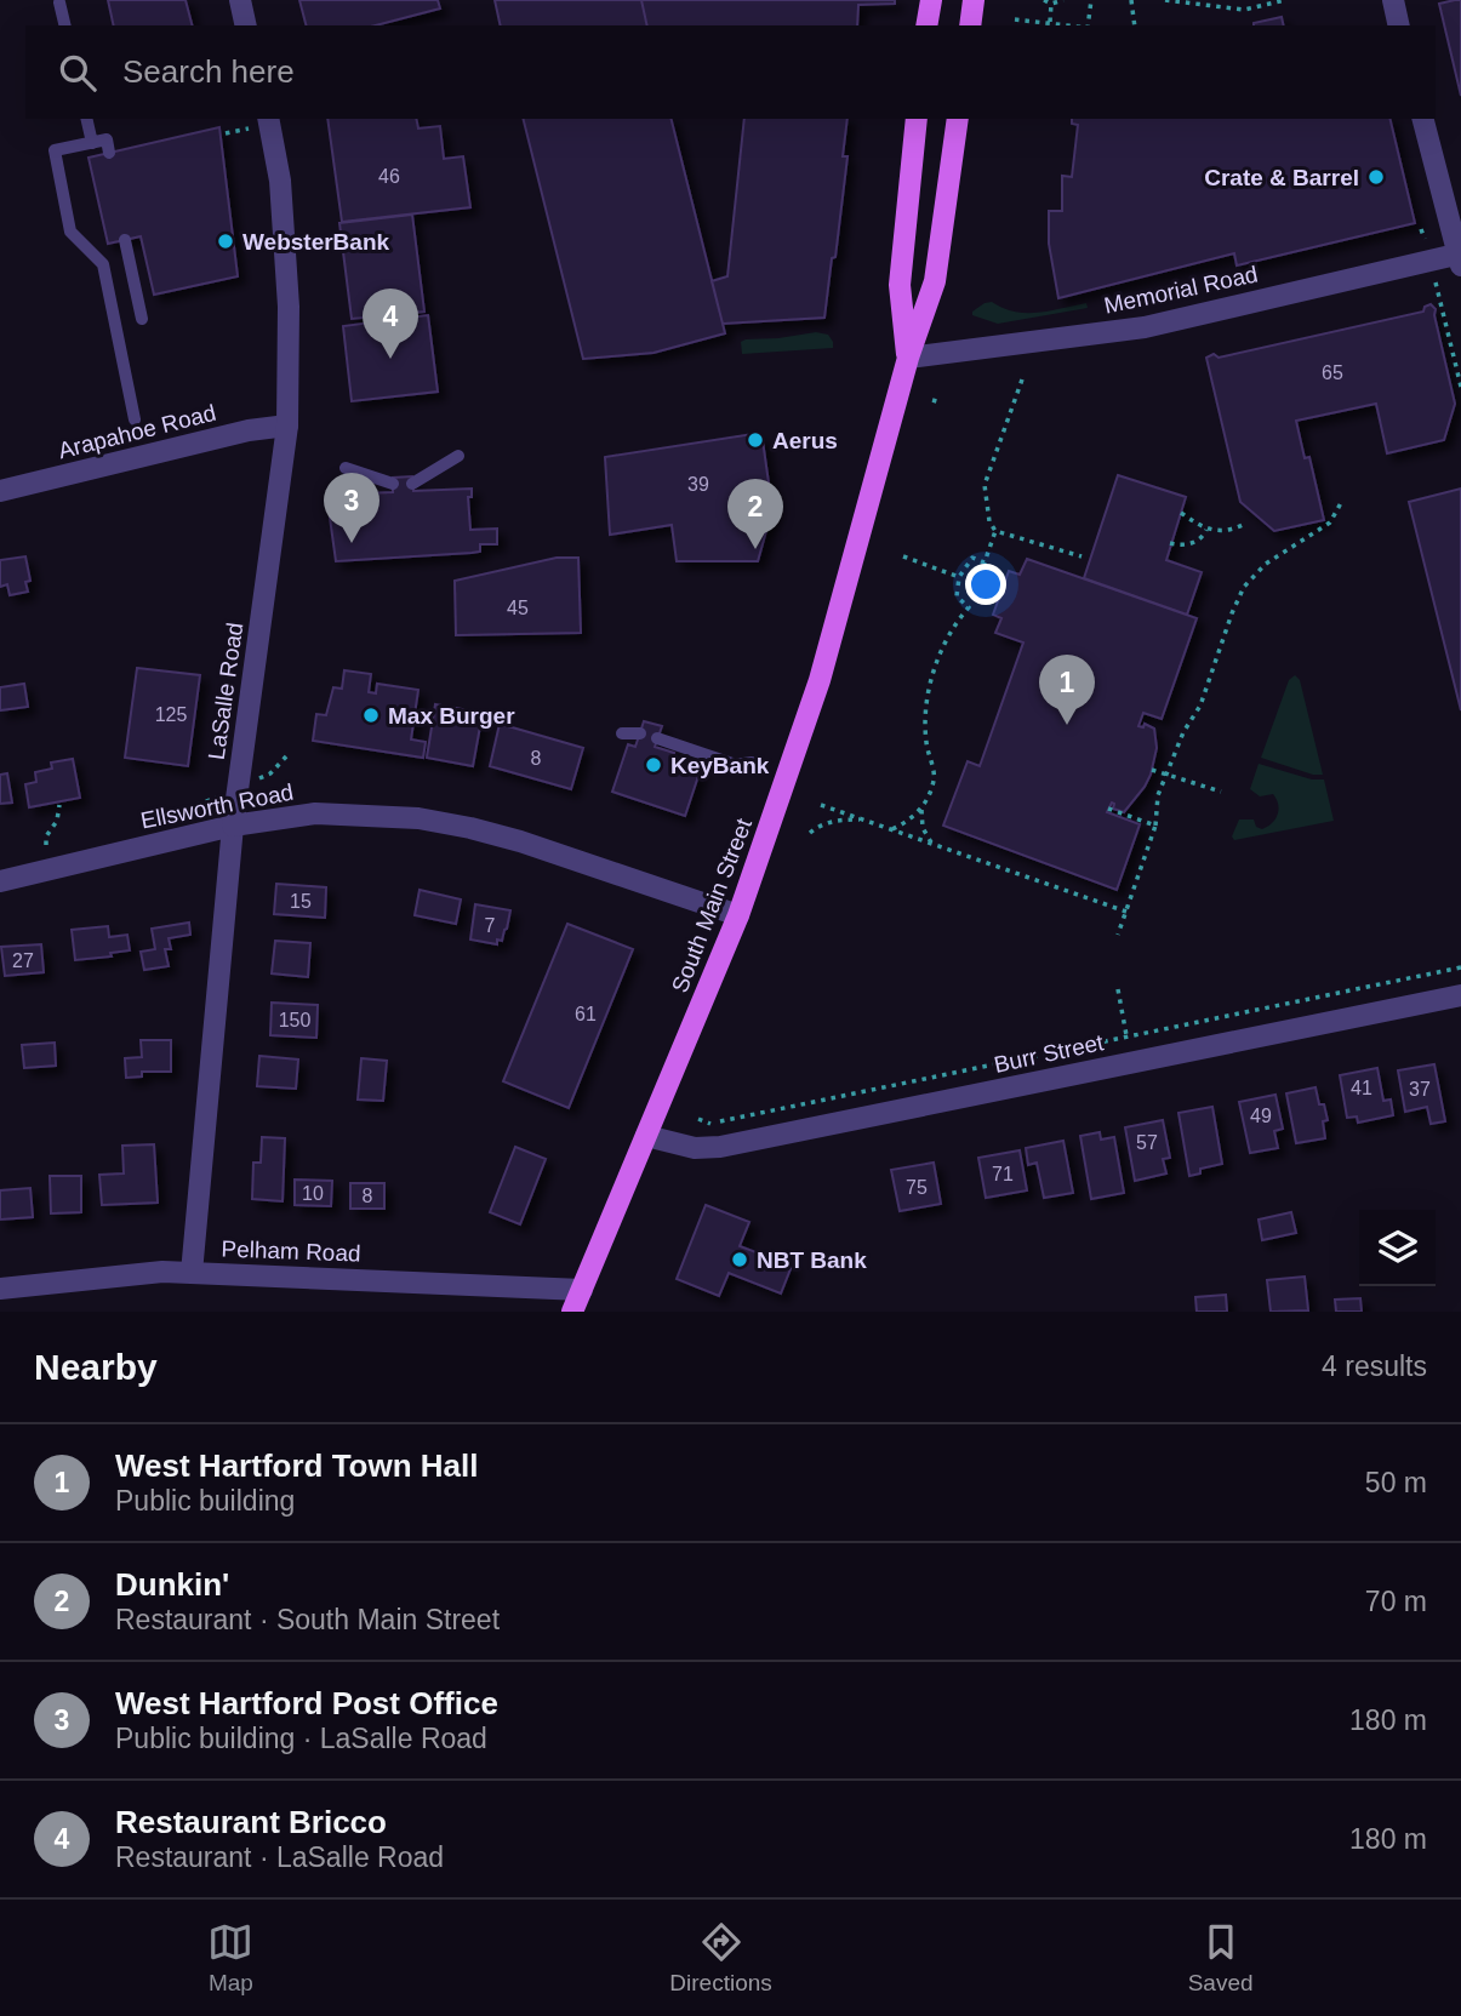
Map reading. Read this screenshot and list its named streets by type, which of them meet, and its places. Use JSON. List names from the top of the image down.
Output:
{
  "streets": {
    "main road": ["South Main Street"],
    "street": [
      "Memorial Road",
      "Arapahoe Road",
      "LaSalle Road",
      "Ellsworth Road",
      "Burr Street",
      "Pelham Road"
    ]
  },
  "crossings": [
    ["Memorial Road", "South Main Street"],
    ["Arapahoe Road", "LaSalle Road"],
    ["LaSalle Road", "Ellsworth Road"],
    ["LaSalle Road", "Pelham Road"],
    ["Ellsworth Road", "South Main Street"],
    ["South Main Street", "Burr Street"],
    ["South Main Street", "Pelham Road"]
  ],
  "places": [
    "Crate & Barrel",
    "WebsterBank",
    "Aerus",
    "Max Burger",
    "KeyBank",
    "NBT Bank"
  ],
  "house_numbers": [
    "46",
    "65",
    "39",
    "45",
    "125",
    "8",
    "15",
    "7",
    "27",
    "61",
    "150",
    "41",
    "37",
    "49",
    "57",
    "71",
    "75",
    "10",
    "8"
  ],
  "page": {
    "search": "Search here",
    "pins": [
      "4",
      "3",
      "2",
      "1"
    ],
    "heading": ["Nearby", "4 results"],
    "list": [
      {
        "mark": "1",
        "name": "West Hartford Town Hall",
        "note": "Public building",
        "value": "50 m"
      },
      {
        "mark": "2",
        "name": "Dunkin'",
        "note": "Restaurant · South Main Street",
        "value": "70 m"
      },
      {
        "mark": "3",
        "name": "West Hartford Post Office",
        "note": "Public building · LaSalle Road",
        "value": "180 m"
      },
      {
        "mark": "4",
        "name": "Restaurant Bricco",
        "note": "Restaurant · LaSalle Road",
        "value": "180 m"
      }
    ],
    "nav": ["Map", "Directions", "Saved"]
  }
}
